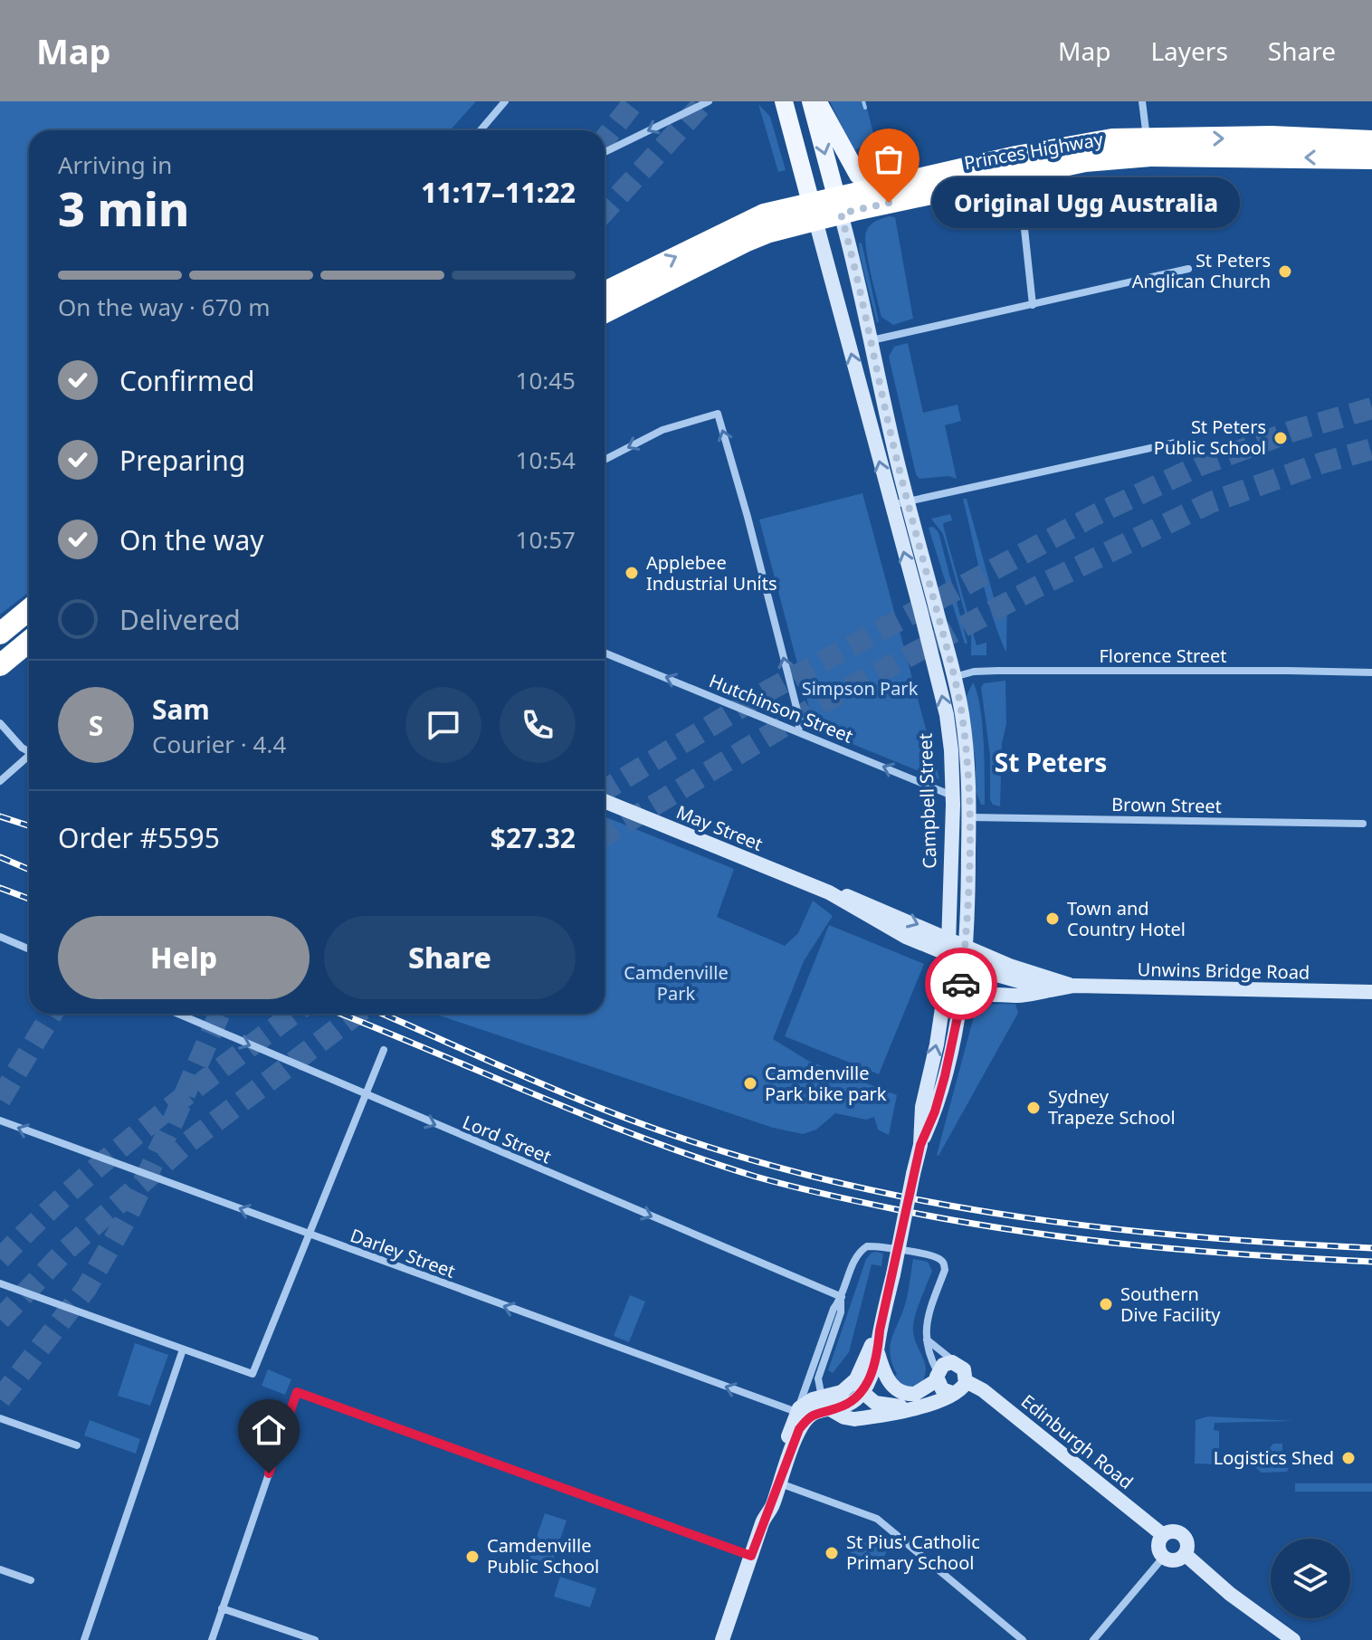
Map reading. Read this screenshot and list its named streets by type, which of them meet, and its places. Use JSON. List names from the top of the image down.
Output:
{
  "streets": {
    "highway": ["Princes Highway"],
    "main road": [
      "Campbell Street",
      "May Street",
      "Unwins Bridge Road",
      "Edinburgh Road"
    ],
    "street": [
      "Florence Street",
      "Hutchinson Street",
      "Brown Street",
      "Lord Street",
      "Darley Street"
    ]
  },
  "crossings": [
    ["Princes Highway", "Campbell Street"],
    ["Hutchinson Street", "Campbell Street"],
    ["Campbell Street", "May Street"],
    ["May Street", "Unwins Bridge Road"]
  ],
  "one_way": ["Hutchinson Street", "Lord Street", "Darley Street"],
  "districts": ["St Peters"],
  "parks": ["Simpson Park", "Camdenville Park"],
  "places": [
    "Original Ugg Australia",
    "St Peters Anglican Church",
    "St Peters Public School",
    "Applebee Industrial Units",
    "Town and Country Hotel",
    "Camdenville Park bike park",
    "Sydney Trapeze School",
    "Southern Dive Facility",
    "Logistics Shed",
    "St Pius' Catholic Primary School",
    "Camdenville Public School"
  ],
  "page": {
    "header": "Map",
    "nav": ["Map", "Layers", "Share"],
    "heading": ["3 min", "Arriving in", "11:17–11:22"],
    "panel": [
      "Sam",
      "Courier · 4.4",
      "Order #5595",
      "$27.32"
    ],
    "bubble": "Original Ugg Australia",
    "bar": "On the way · 670 m",
    "list": [
      ["Confirmed", "10:45"],
      ["Preparing", "10:54"],
      ["On the way", "10:57"],
      "Delivered"
    ],
    "round": "S",
    "buttons": ["Help", "Share"]
  }
}
